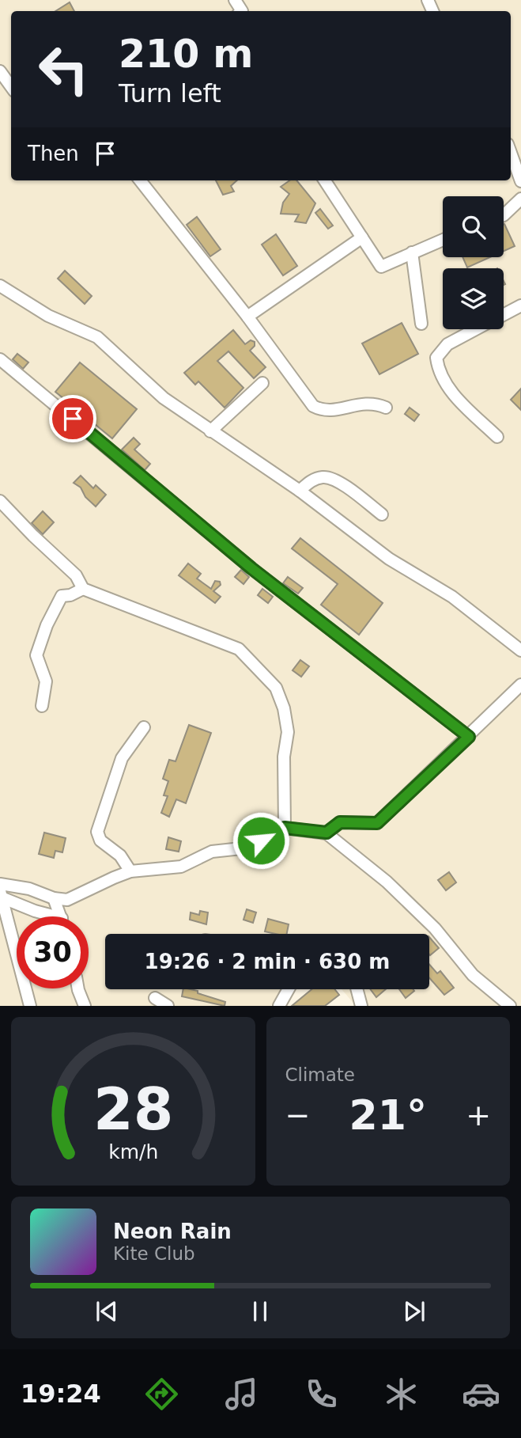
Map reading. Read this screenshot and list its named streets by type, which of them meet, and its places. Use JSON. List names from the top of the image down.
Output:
{
  "page": {
    "turn": ["210 m", "Turn left"],
    "then": "Then",
    "limit": "30",
    "trip": "19:26 · 2 min · 630 m",
    "tile": "Climate",
    "heat": ["−", "21°", "+"],
    "song": ["Neon Rain", "Kite Club"],
    "tabs": "19:24",
    "gauge": ["28", "km/h"]
  }
}
